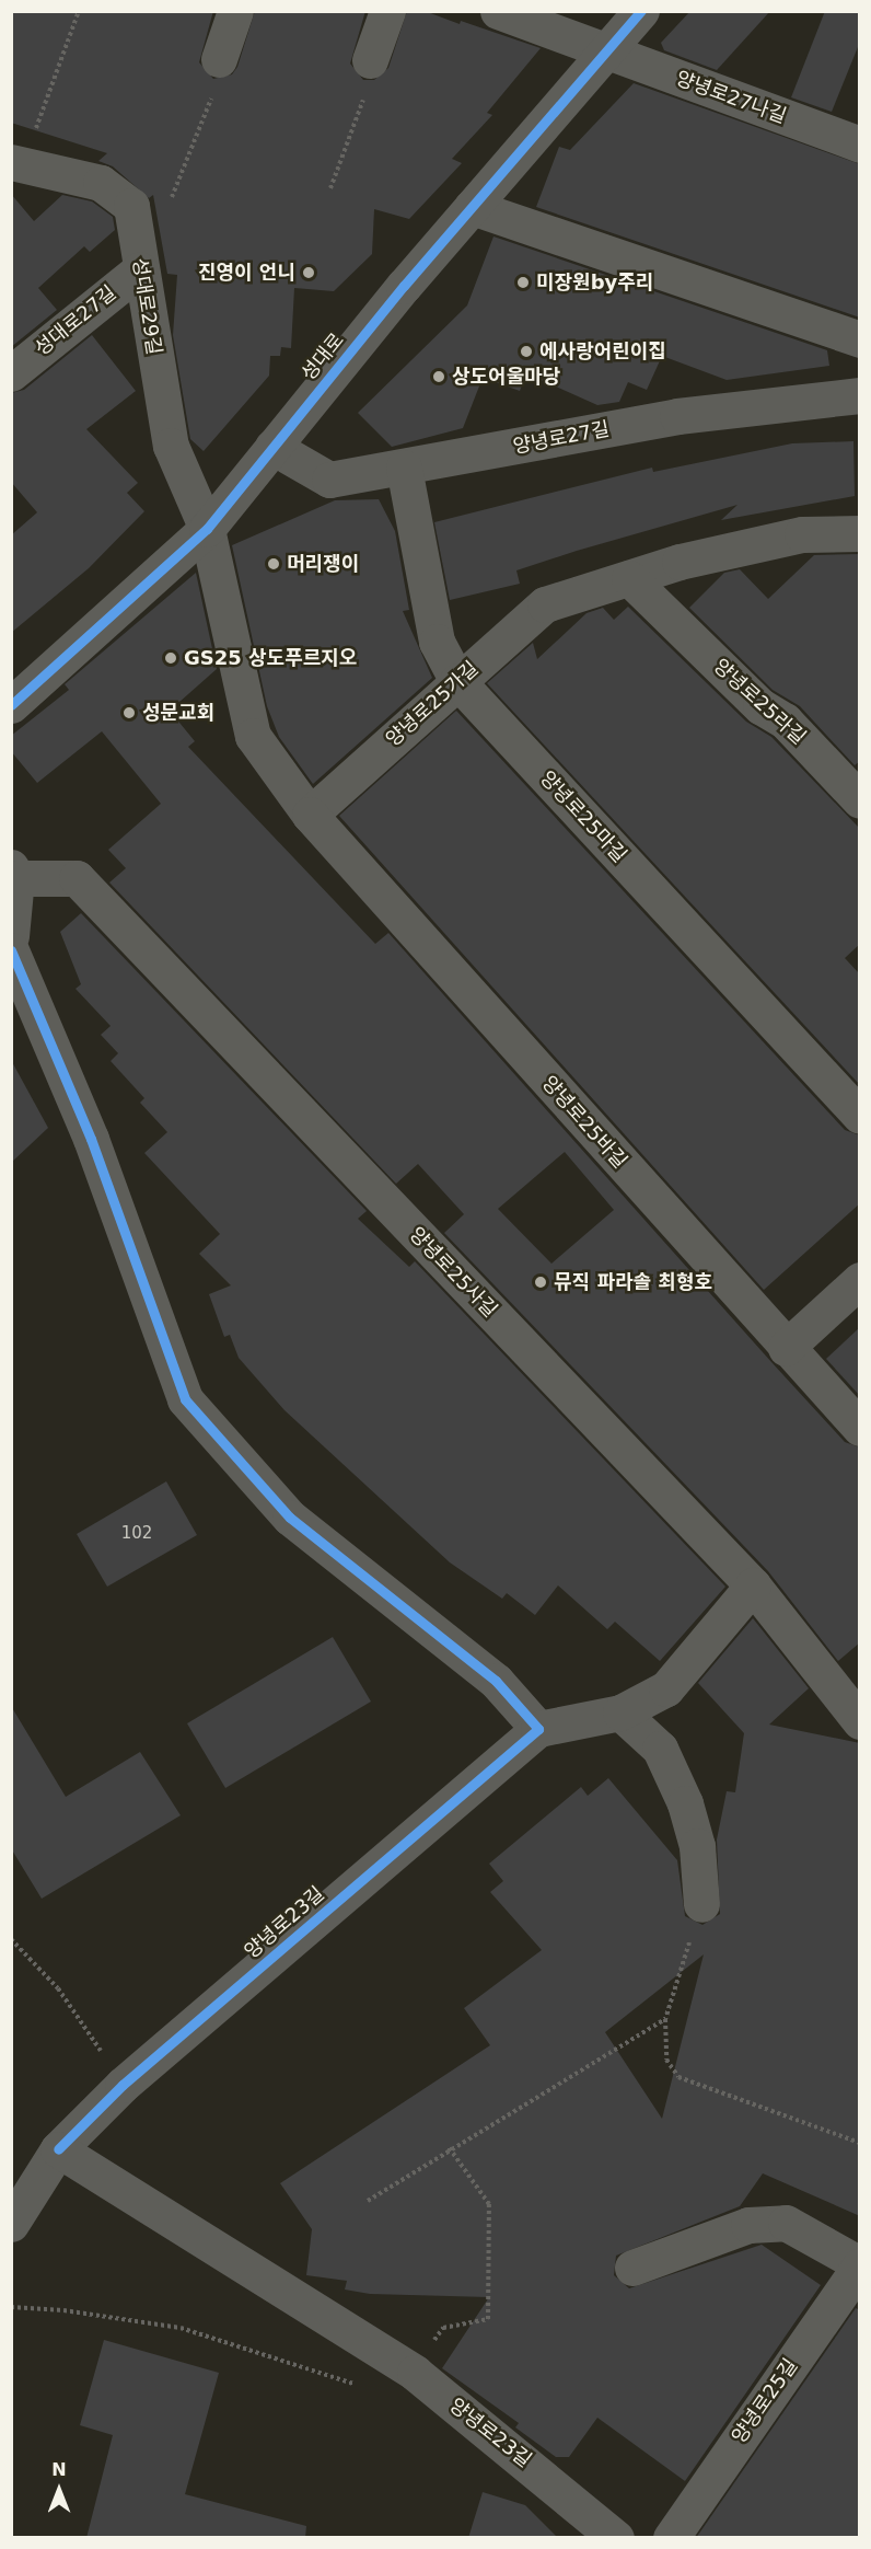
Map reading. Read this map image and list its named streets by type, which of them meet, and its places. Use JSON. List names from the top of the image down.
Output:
{
  "streets": {
    "street": [
      "양녕로27나길",
      "성대로29길",
      "성대로27길",
      "성대로",
      "양녕로27길",
      "양녕로25라길",
      "양녕로25가길",
      "양녕로25마길",
      "양녕로25바길",
      "양녕로25사길",
      "양녕로23길",
      "양녕로25길"
    ]
  },
  "crossings": [
    ["양녕로27나길", "성대로"],
    ["성대로29길", "성대로27길"],
    ["성대로29길", "성대로"],
    ["성대로", "양녕로27길"],
    ["양녕로27길", "양녕로25마길"],
    ["양녕로25라길", "양녕로25가길"],
    ["양녕로25가길", "양녕로25마길"],
    ["양녕로25가길", "양녕로25바길"],
    ["양녕로25사길", "양녕로23길"]
  ],
  "places": [
    "진영이 언니",
    "미장원by주리",
    "에사랑어린이집",
    "상도어울마당",
    "머리쟁이",
    "GS25 상도푸르지오",
    "성문교회",
    "뮤직 파라솔 최형호"
  ],
  "house_numbers": ["102"],
  "north": "top"
}
